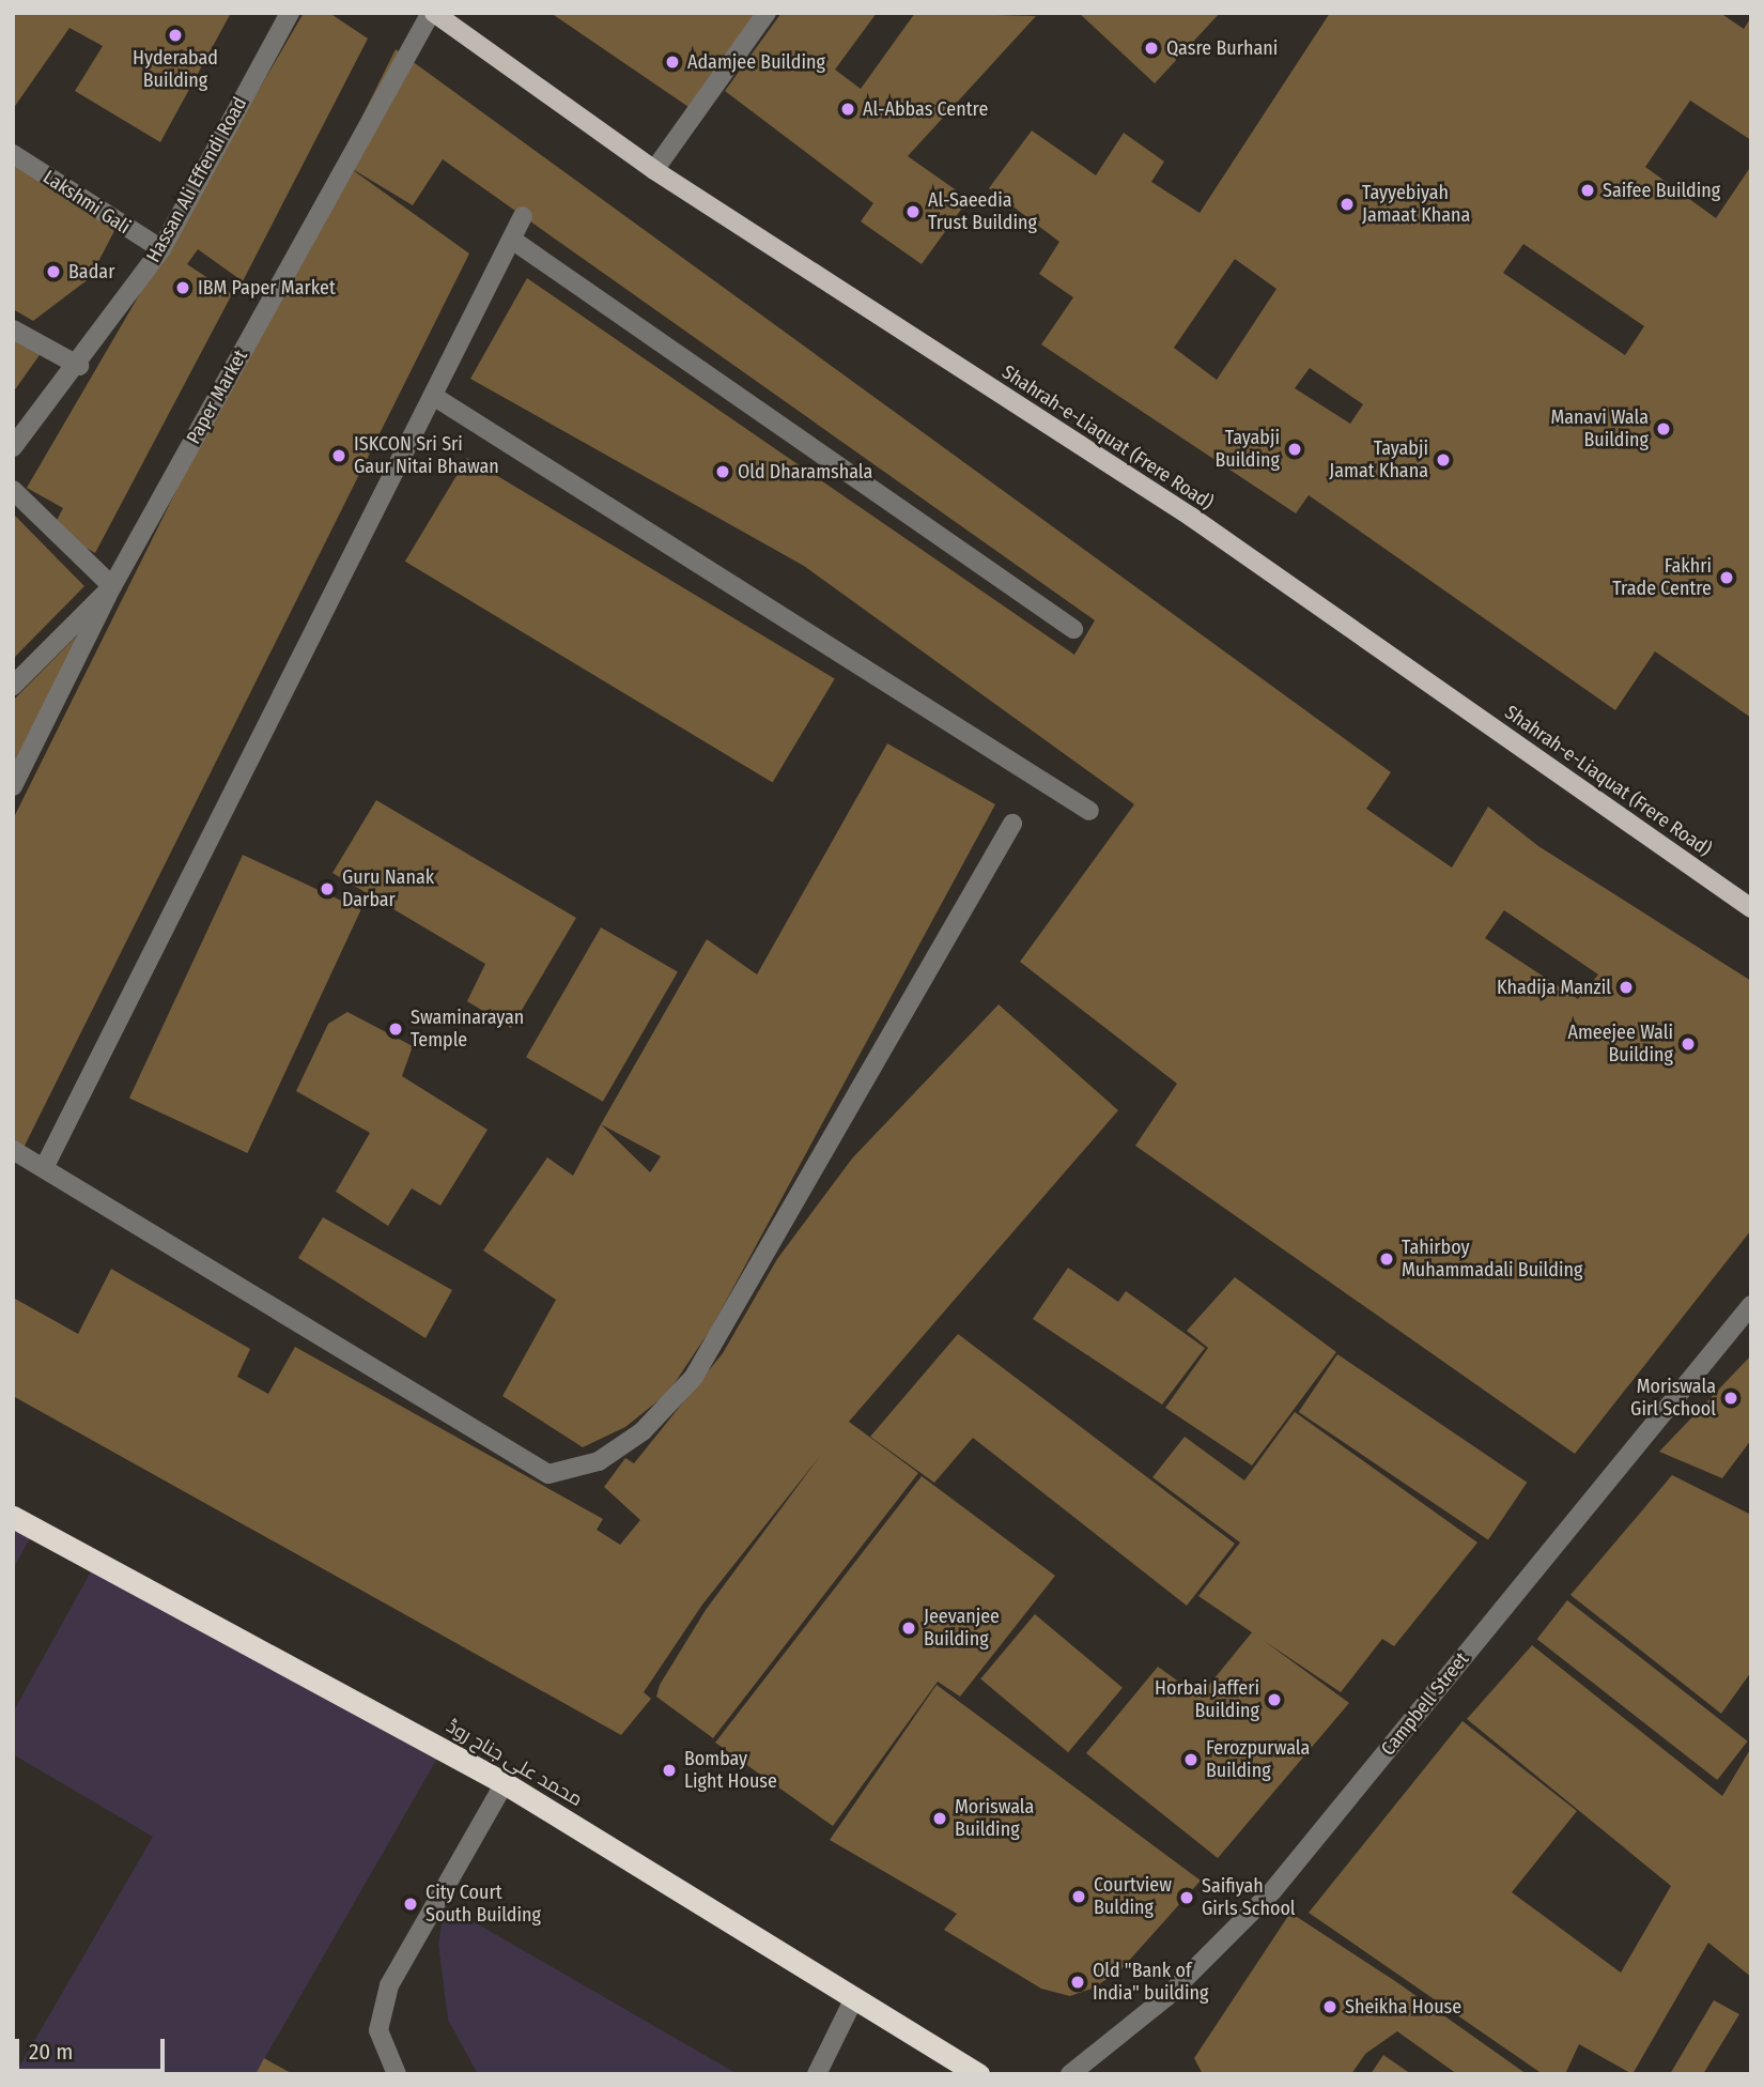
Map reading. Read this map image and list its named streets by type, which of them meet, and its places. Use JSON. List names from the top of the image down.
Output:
{
  "streets": {
    "highway": ["محمد علی جناح روڈ"],
    "main road": ["Shahrah-e-Liaquat (Frere Road)"],
    "street": [
      "Hassan Ali Effendi Road",
      "Lakshmi Gali",
      "Paper Market",
      "Campbell Street"
    ]
  },
  "crossings": [
    ["Hassan Ali Effendi Road", "Lakshmi Gali"],
    ["Paper Market", "Shahrah-e-Liaquat (Frere Road)"]
  ],
  "places": [
    "Hyderabad Building",
    "Qasre Burhani",
    "Adamjee Building",
    "Al-Abbas Centre",
    "Saifee Building",
    "Tayyebiyah Jamaat Khana",
    "Al-Saeedia Trust Building",
    "Badar",
    "IBM Paper Market",
    "Manavi Wala Building",
    "Tayabji Building",
    "ISKCON Sri Sri Gaur Nitai Bhawan",
    "Tayabji Jamat Khana",
    "Old Dharamshala",
    "Fakhri Trade Centre",
    "Guru Nanak Darbar",
    "Khadija Manzil",
    "Swaminarayan Temple",
    "Ameejee Wali Building",
    "Tahirboy Muhammadali Building",
    "Moriswala Girl School",
    "Jeevanjee Building",
    "Horbai Jafferi Building",
    "Ferozpurwala Building",
    "Bombay Light House",
    "Moriswala Building",
    "Courtview Bulding",
    "Saifiyah Girls School",
    "City Court South Building",
    "Old \"Bank of India\" building",
    "Sheikha House"
  ],
  "scale_bar": "20 m"
}
